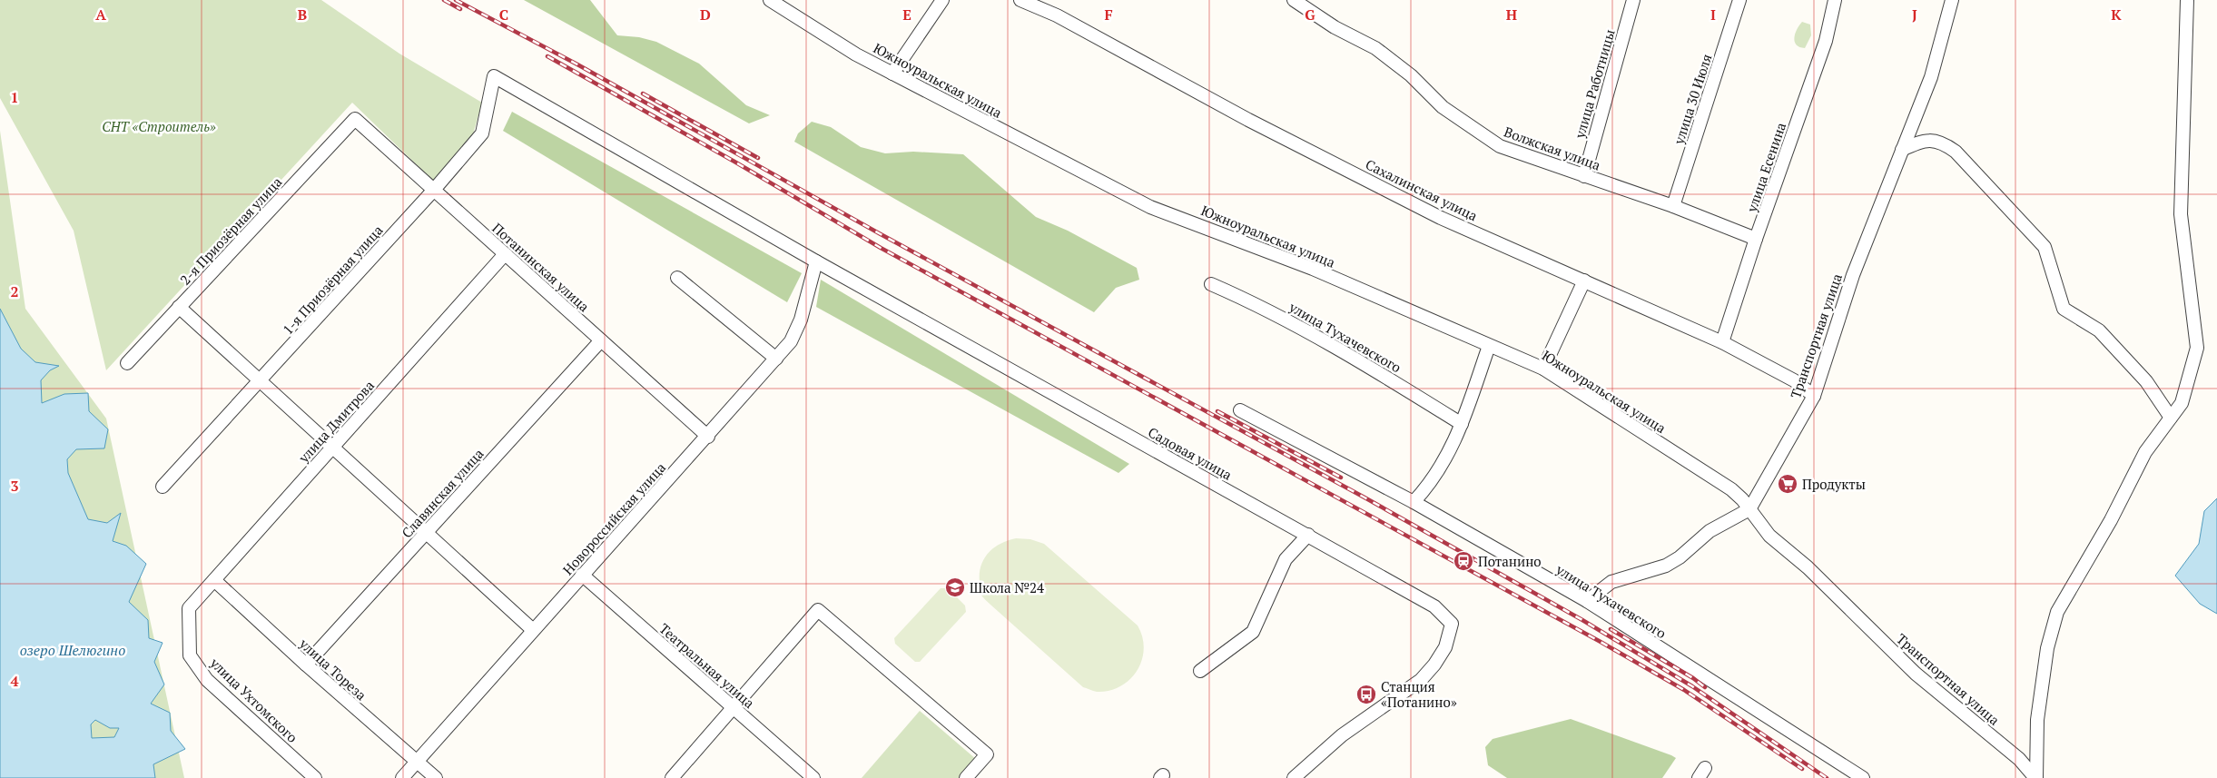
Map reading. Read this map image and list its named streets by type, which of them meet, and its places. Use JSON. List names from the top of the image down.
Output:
{
  "streets": {
    "street": [
      "Южноуральская улица",
      "улица Работницы",
      "улица 30 Июля",
      "Волжская улица",
      "улица Есенина",
      "Сахалинская улица",
      "2-я Приозёрная улица",
      "Потанинская улица",
      "1-я Приозёрная улица",
      "Транспортная улица",
      "улица Тухачевского",
      "улица Дмитрова",
      "Садовая улица",
      "Славянская улица",
      "Новороссийская улица",
      "Театральная улица",
      "улица Тореза",
      "улица Ухтомского"
    ]
  },
  "crossings": [
    ["Южноуральская улица", "Транспортная улица"],
    ["улица Работницы", "Волжская улица"],
    ["улица 30 Июля", "Волжская улица"],
    ["Волжская улица", "улица Есенина"],
    ["улица Есенина", "Сахалинская улица"],
    ["Сахалинская улица", "Транспортная улица"],
    ["2-я Приозёрная улица", "Потанинская улица"],
    ["Потанинская улица", "1-я Приозёрная улица"],
    ["Потанинская улица", "улица Дмитрова"],
    ["Потанинская улица", "Славянская улица"],
    ["Потанинская улица", "Новороссийская улица"],
    ["1-я Приозёрная улица", "Садовая улица"],
    ["улица Дмитрова", "улица Тореза"],
    ["улица Дмитрова", "улица Ухтомского"],
    ["Садовая улица", "Новороссийская улица"],
    ["Славянская улица", "улица Тореза"],
    ["Новороссийская улица", "Театральная улица"],
    ["Новороссийская улица", "улица Тореза"]
  ],
  "water": ["озеро Шелюгино"],
  "parks": ["СНТ «Строитель»"],
  "places": {
    "supermarket": ["Продукты"],
    "station": ["Потанино"],
    "school or university": ["Школа №24"],
    "bus stop": ["Станция «Потанино»"]
  },
  "grid": {
    "columns": [
      "A",
      "B",
      "C",
      "D",
      "E",
      "F",
      "G",
      "H",
      "I",
      "J",
      "K"
    ],
    "rows": [
      "1",
      "2",
      "3",
      "4"
    ]
  }
}
